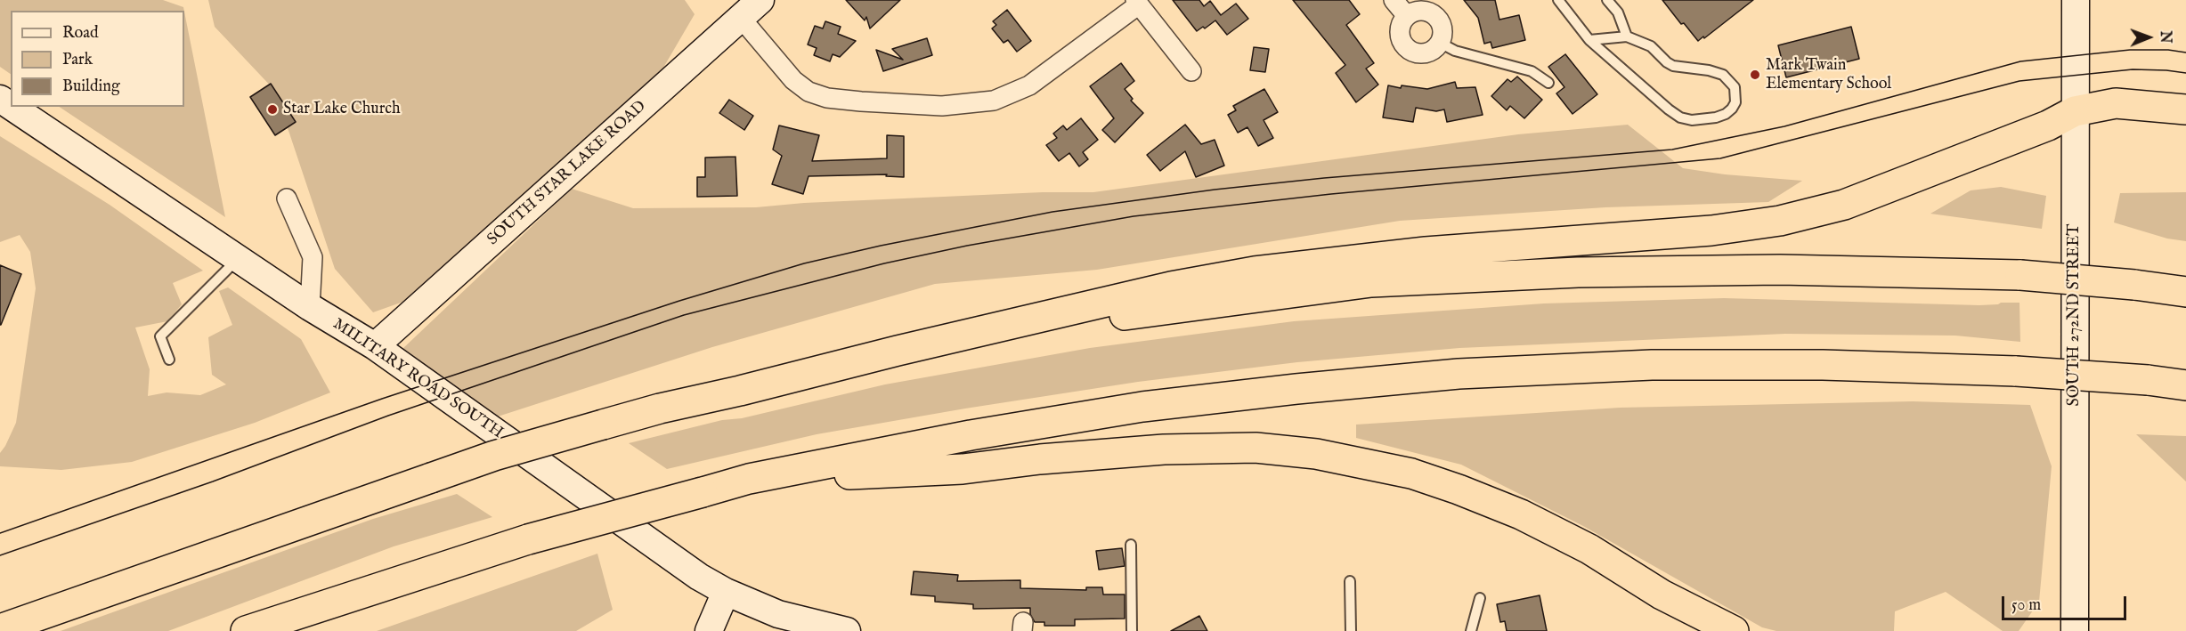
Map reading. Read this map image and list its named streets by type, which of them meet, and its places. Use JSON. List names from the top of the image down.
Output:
{
  "streets": {
    "main road": ["SOUTH STAR LAKE ROAD", "SOUTH 272ND STREET", "MILITARY ROAD SOUTH"]
  },
  "crossings": [
    ["SOUTH STAR LAKE ROAD", "MILITARY ROAD SOUTH"]
  ],
  "places": ["Mark Twain Elementary School", "Star Lake Church"],
  "legend": ["Road", "Park", "Building"],
  "scale_bar": "50 m",
  "north": "right"
}
